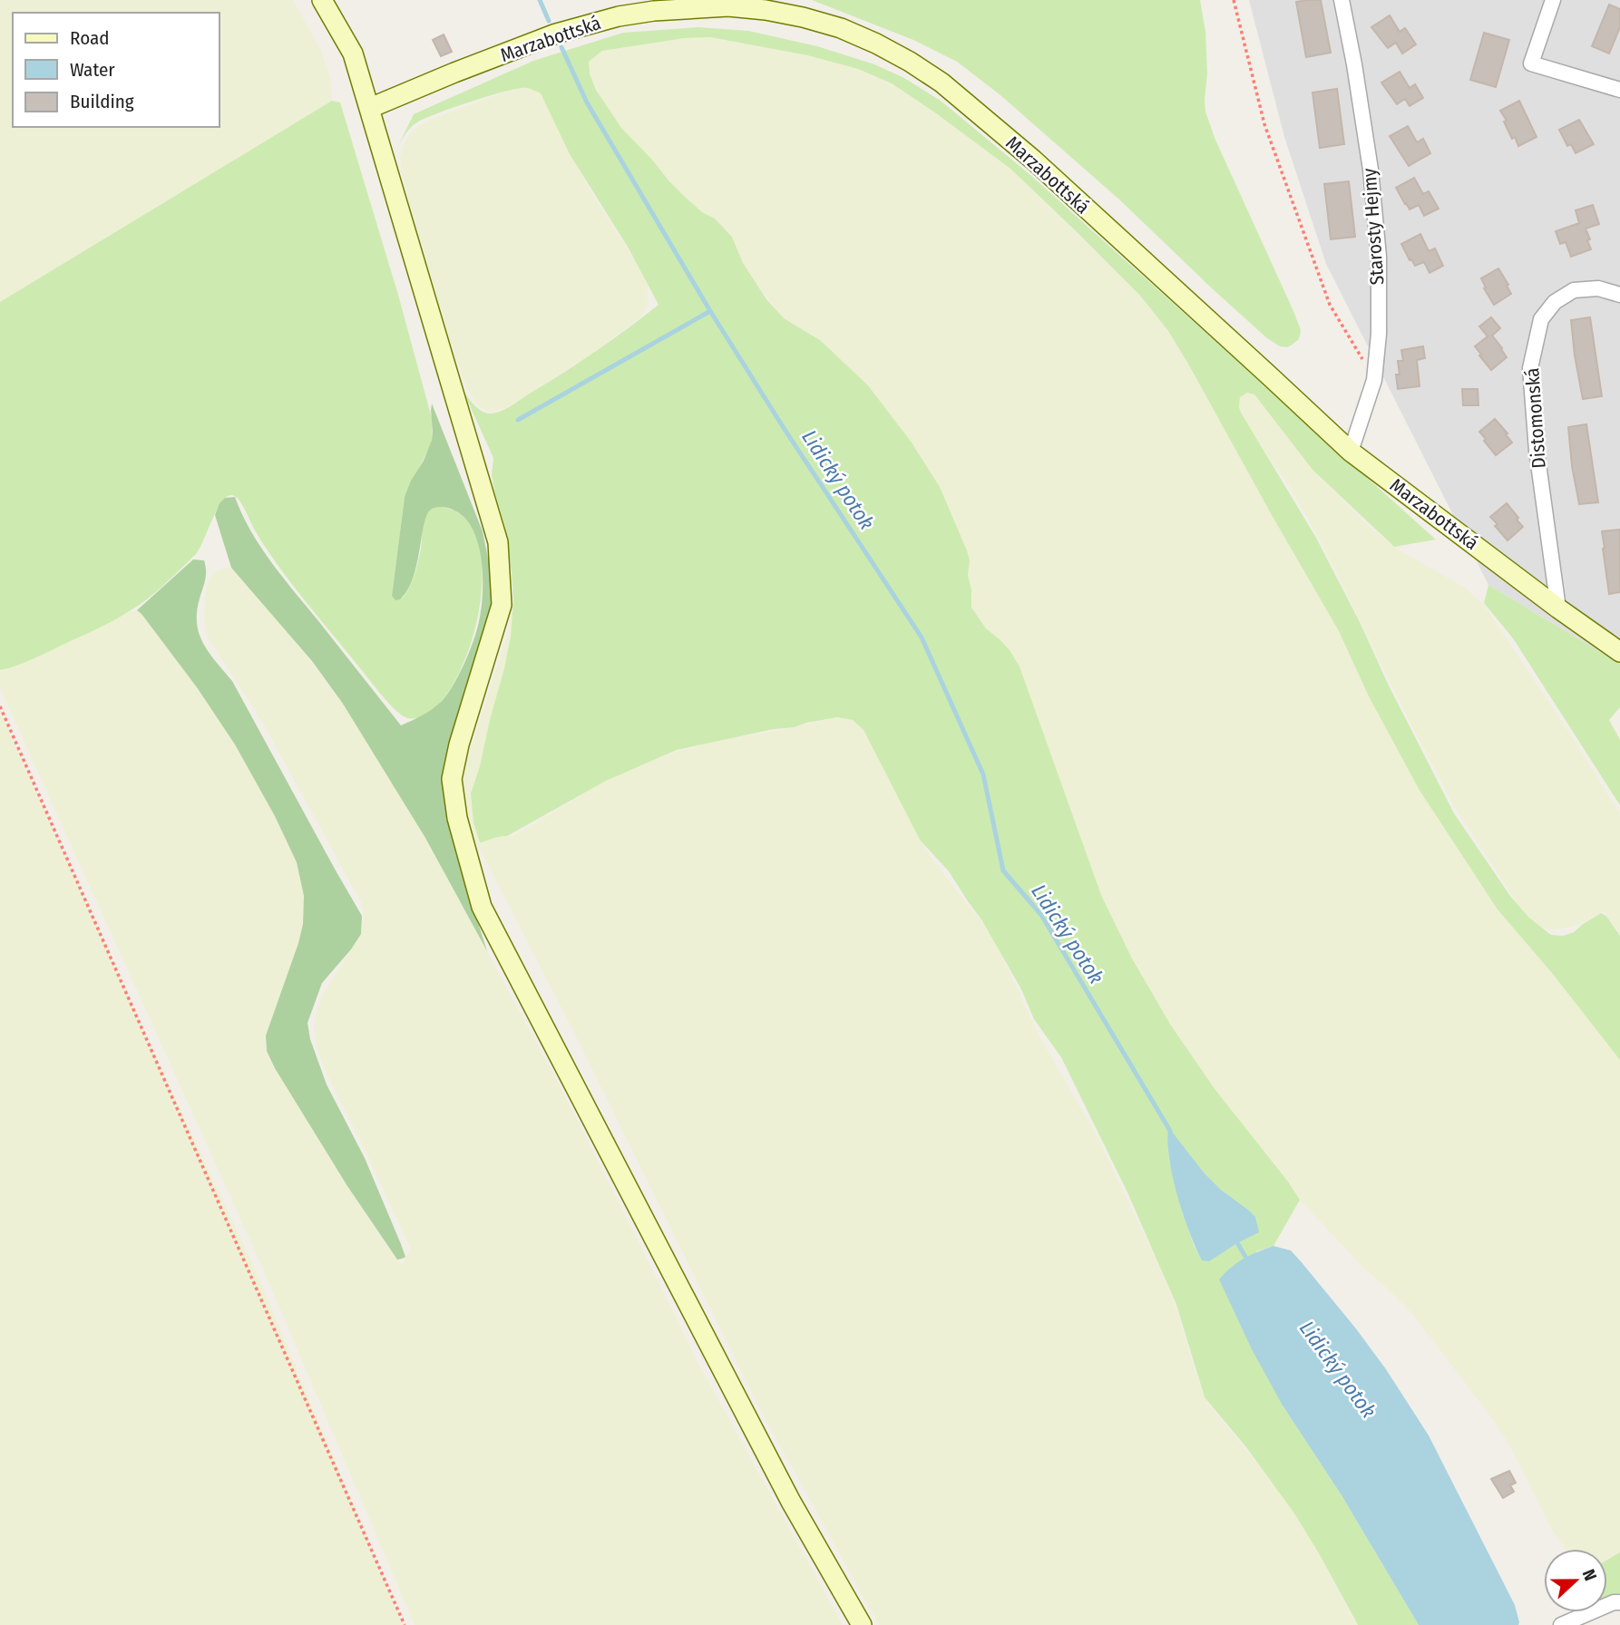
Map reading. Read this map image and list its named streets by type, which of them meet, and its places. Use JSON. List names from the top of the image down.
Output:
{
  "streets": {
    "street": ["Marzabottská", "Starosty Hejmy", "Distomonská"]
  },
  "crossings": [
    ["Marzabottská", "Starosty Hejmy"],
    ["Marzabottská", "Distomonská"]
  ],
  "water": ["Lidický potok"],
  "legend": ["Road", "Water", "Building"],
  "north": "right"
}
